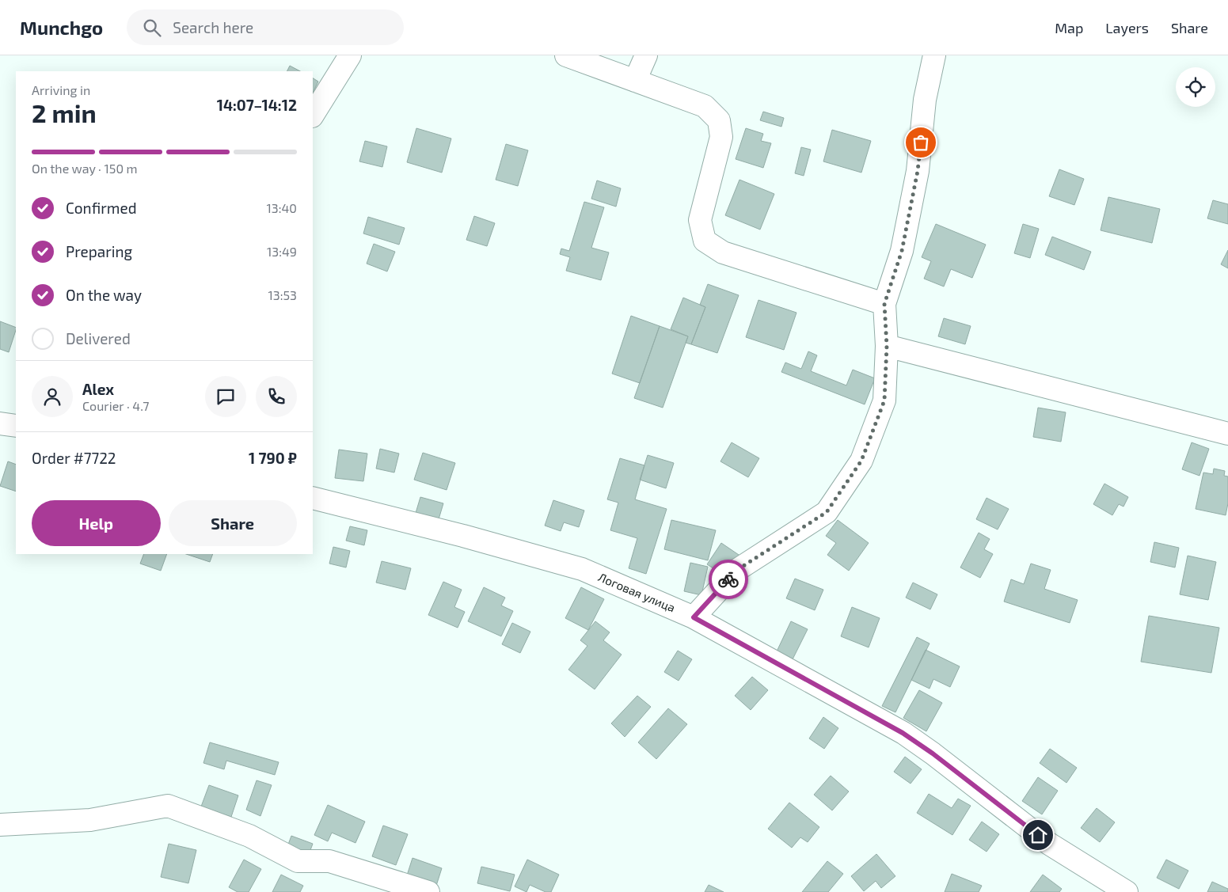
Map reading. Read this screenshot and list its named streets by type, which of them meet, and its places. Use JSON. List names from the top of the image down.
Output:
{
  "streets": {
    "street": ["Логовая улица"]
  },
  "page": {
    "header": "Munchgo",
    "search": "Search here",
    "nav": ["Map", "Layers", "Share"],
    "heading": ["2 min", "Arriving in", "14:07–14:12"],
    "panel": [
      "Alex",
      "Courier · 4.7",
      "Order #7722",
      "1 790 ₽"
    ],
    "bar": "On the way · 150 m",
    "list": [
      ["Confirmed", "13:40"],
      ["Preparing", "13:49"],
      ["On the way", "13:53"],
      "Delivered"
    ],
    "buttons": ["Help", "Share"]
  }
}
